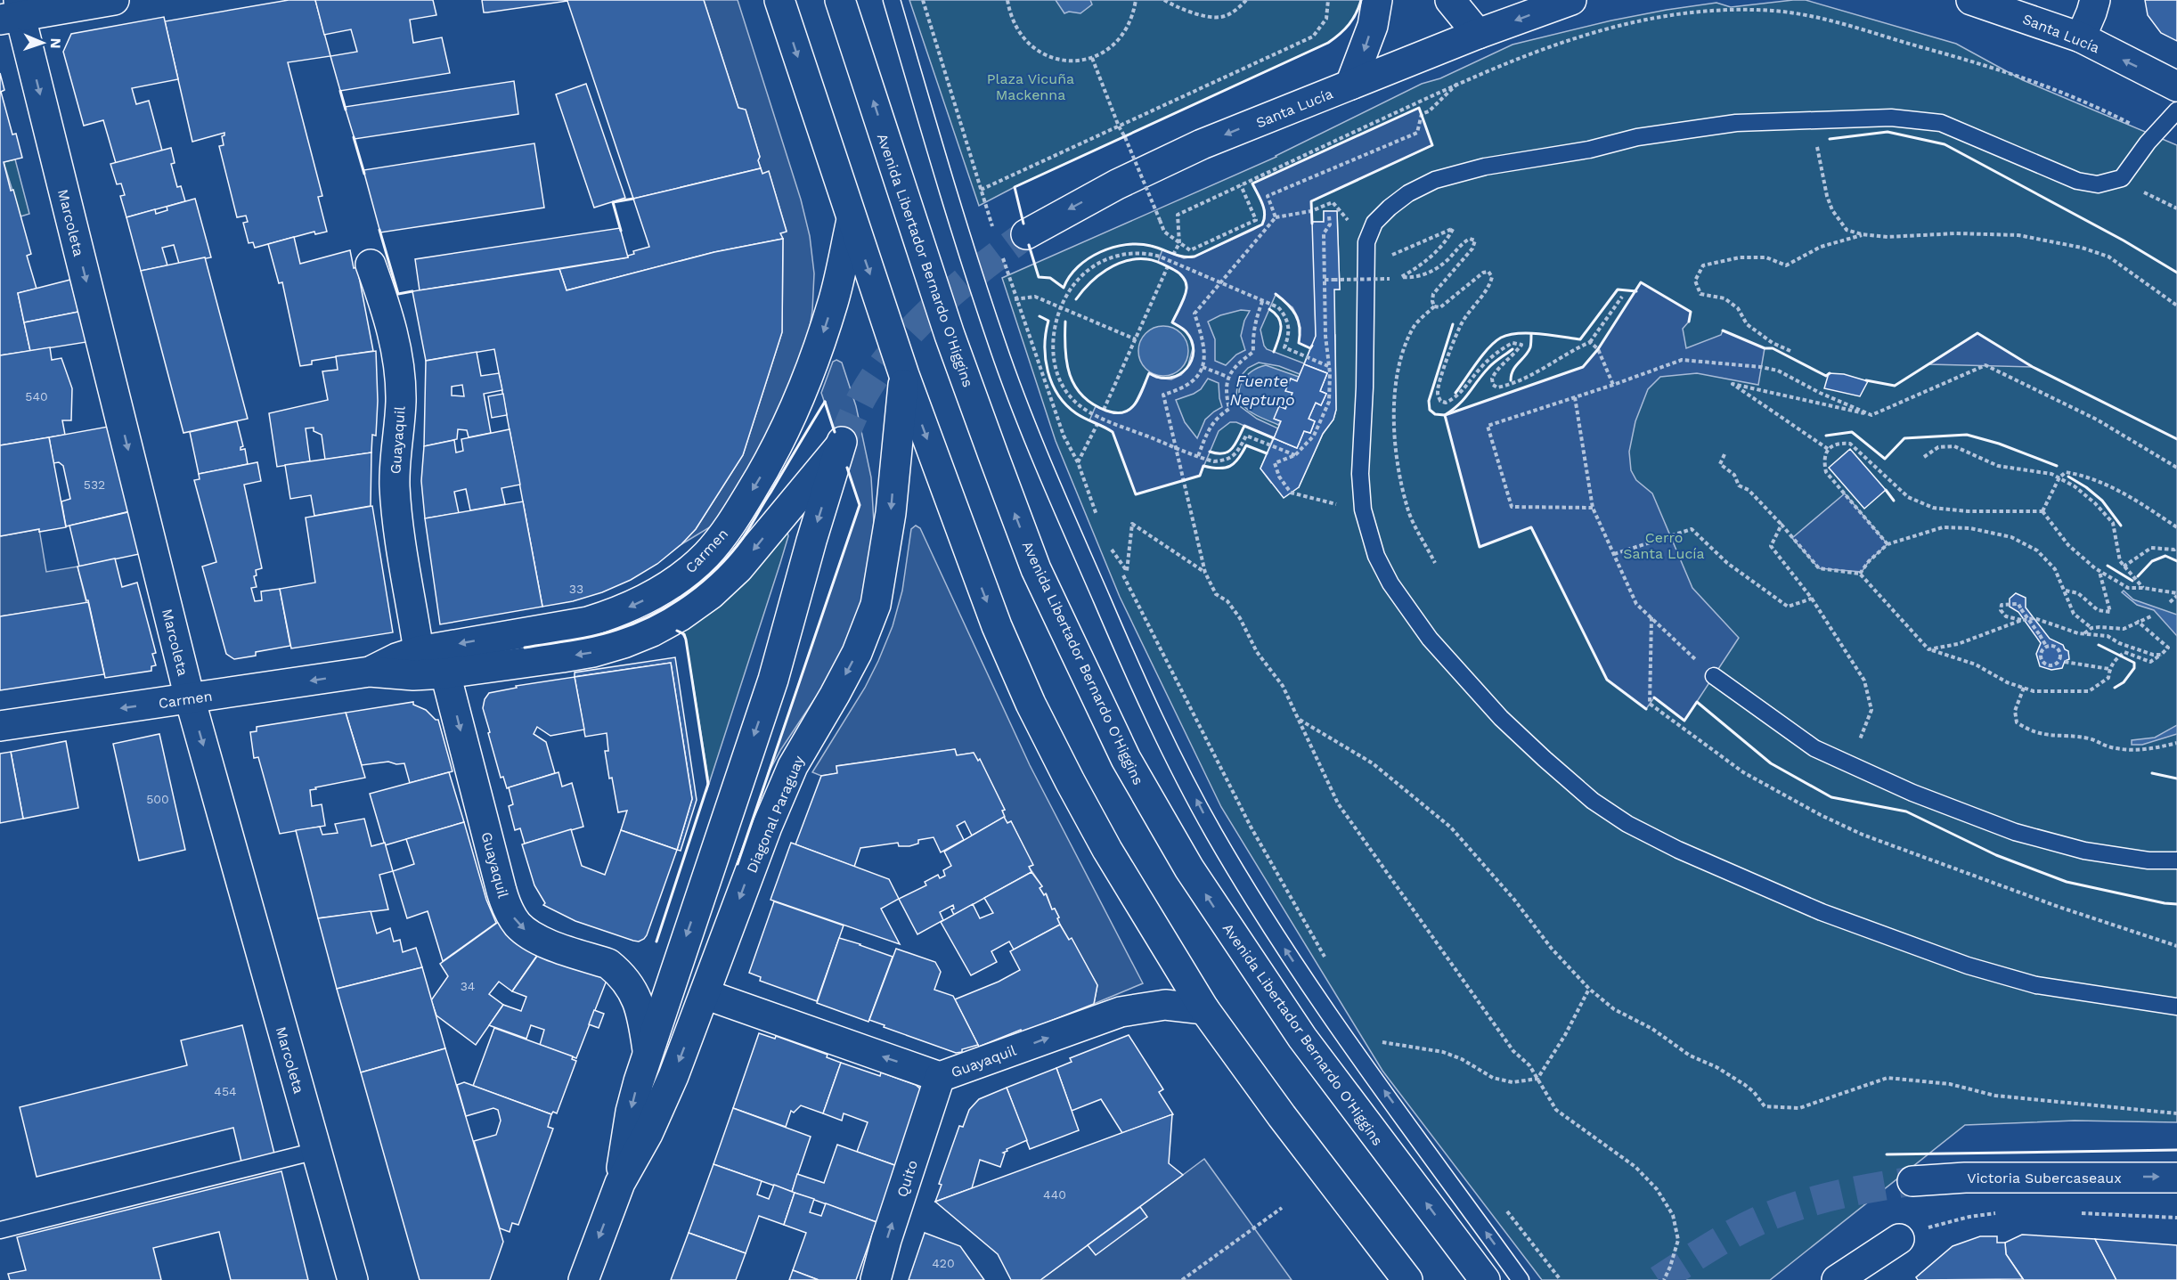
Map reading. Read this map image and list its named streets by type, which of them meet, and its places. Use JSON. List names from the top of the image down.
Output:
{
  "streets": {
    "main road": [
      "Santa Lucía",
      "Marcoleta",
      "Avenida Libertador Bernardo O'Higgins",
      "Guayaquil",
      "Carmen",
      "Diagonal Paraguay",
      "Victoria Subercaseaux",
      "Quito"
    ]
  },
  "crossings": [
    ["Marcoleta", "Carmen"],
    ["Guayaquil", "Carmen"],
    ["Guayaquil", "Diagonal Paraguay"],
    ["Guayaquil", "Quito"],
    ["Carmen", "Diagonal Paraguay"]
  ],
  "one_way": [
    "Santa Lucía",
    "Marcoleta",
    "Carmen",
    "Diagonal Paraguay",
    "Victoria Subercaseaux",
    "Quito"
  ],
  "water": ["Fuente Neptuno"],
  "parks": ["Plaza Vicuña Mackenna", "Cerro Santa Lucía"],
  "house_numbers": [
    "540",
    "532",
    "33",
    "500",
    "34",
    "454",
    "440",
    "420"
  ],
  "north": "right"
}
